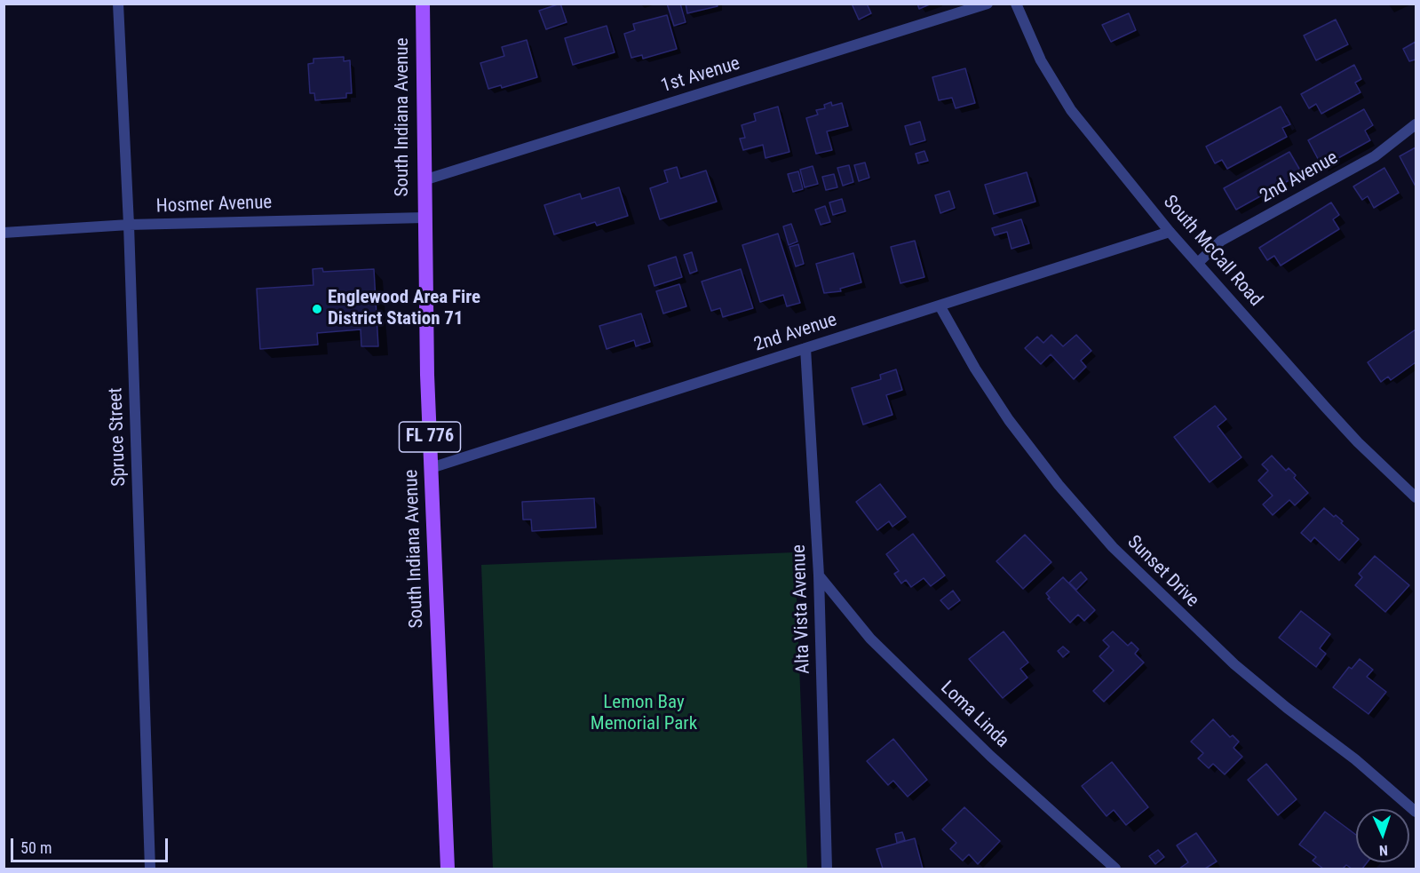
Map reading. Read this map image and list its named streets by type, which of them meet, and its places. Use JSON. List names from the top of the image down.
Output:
{
  "streets": {
    "main road": ["South Indiana Avenue", "FL 776"],
    "street": [
      "1st Avenue",
      "2nd Avenue",
      "Hosmer Avenue",
      "South McCall Road",
      "Spruce Street",
      "Sunset Drive",
      "Alta Vista Avenue",
      "Loma Linda"
    ]
  },
  "crossings": [
    ["1st Avenue", "South Indiana Avenue"],
    ["South Indiana Avenue", "2nd Avenue"],
    ["South Indiana Avenue", "Hosmer Avenue"],
    ["2nd Avenue", "South McCall Road"],
    ["2nd Avenue", "Sunset Drive"],
    ["2nd Avenue", "Alta Vista Avenue"],
    ["Hosmer Avenue", "Spruce Street"],
    ["Alta Vista Avenue", "Loma Linda"]
  ],
  "parks": ["Lemon Bay Memorial Park"],
  "places": ["Englewood Area Fire District Station 71"],
  "scale_bar": "50 m",
  "north": "bottom"
}
